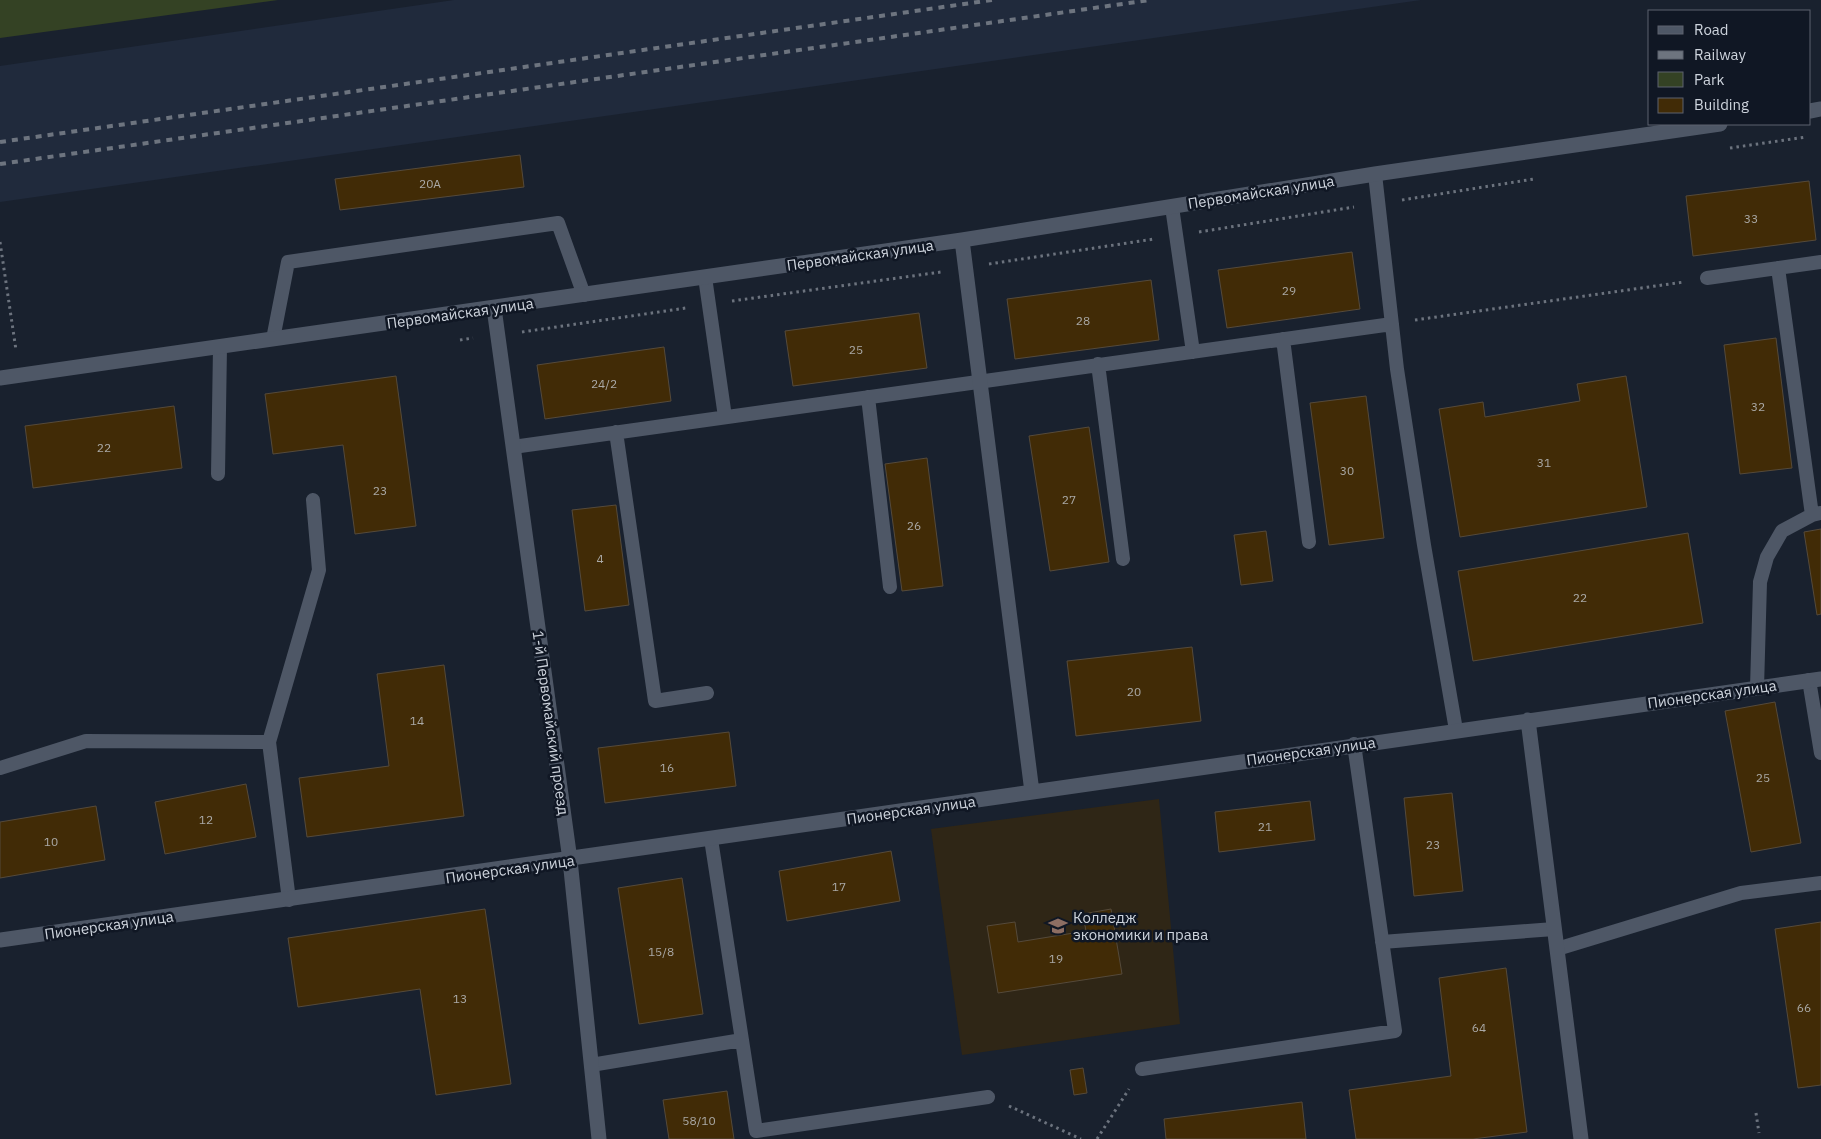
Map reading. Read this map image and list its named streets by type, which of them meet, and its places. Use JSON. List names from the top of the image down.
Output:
{
  "streets": {
    "street": ["Первомайская улица", "Пионерская улица", "1-й Первомайский проезд"]
  },
  "crossings": [
    ["Первомайская улица", "1-й Первомайский проезд"],
    ["Пионерская улица", "1-й Первомайский проезд"]
  ],
  "places": {
    "school or university": ["Колледж экономики и права"]
  },
  "house_numbers": [
    "20А",
    "33",
    "29",
    "28",
    "25",
    "24/2",
    "32",
    "22",
    "31",
    "30",
    "23",
    "27",
    "26",
    "4",
    "22",
    "20",
    "14",
    "16",
    "25",
    "12",
    "21",
    "10",
    "23",
    "17",
    "15/8",
    "19",
    "13",
    "66",
    "64",
    "58/10"
  ],
  "legend": [
    "Road",
    "Railway",
    "Park",
    "Building"
  ]
}
